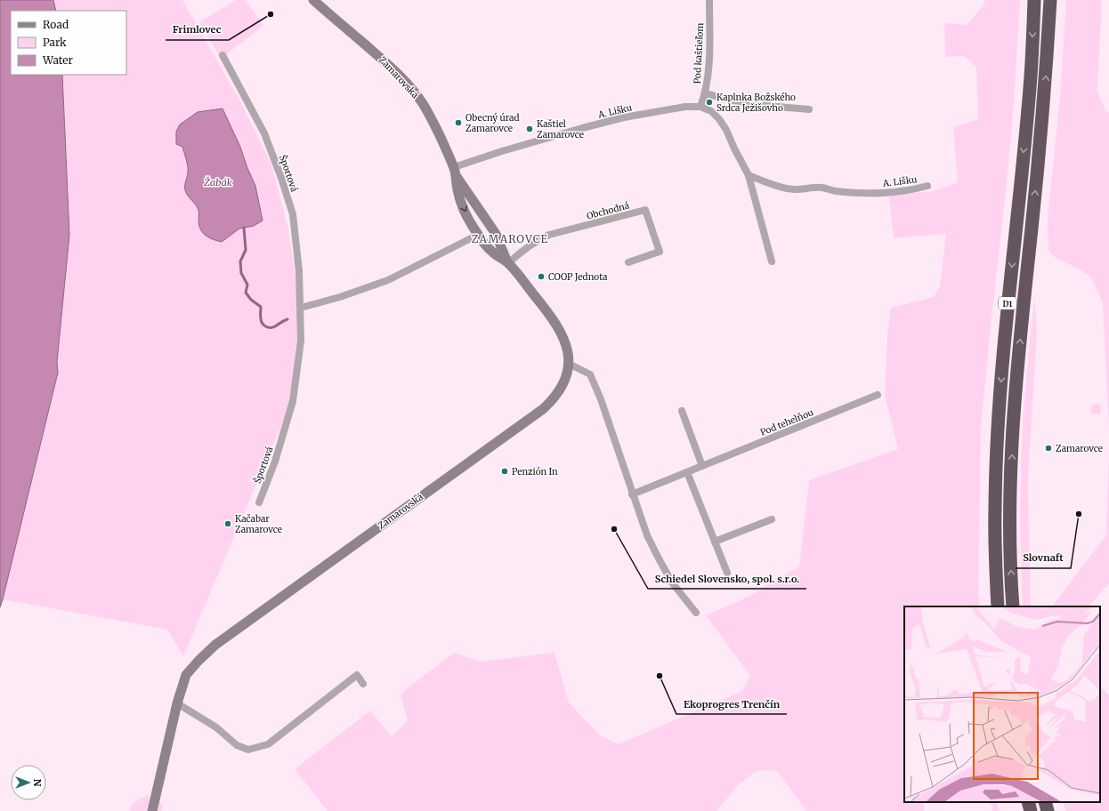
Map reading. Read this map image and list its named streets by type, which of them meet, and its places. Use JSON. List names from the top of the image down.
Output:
{
  "streets": {
    "highway": ["D1"],
    "main road": ["Zamarovská"],
    "street": [
      "Pod kaštieľom",
      "A. Lišku",
      "Športová",
      "Obchodná",
      "Pod tehelňou"
    ]
  },
  "crossings": [
    ["Pod kaštieľom", "A. Lišku"],
    ["Zamarovská", "A. Lišku"],
    ["Zamarovská", "Obchodná"]
  ],
  "districts": ["ZAMAROVCE"],
  "water": ["Žabák"],
  "places": [
    "Frimlovec",
    "Kaplnka Božského Srdca Ježišovho",
    "Obecný úrad Zamarovce",
    "Kaštiel Zamarovce",
    "COOP Jednota",
    "Zamarovce",
    "Penzión In",
    "Slovnaft",
    "Kačabar Zamarovce",
    "Schiedel Slovensko, spol. s.r.o.",
    "Ekoprogres Trenčín"
  ],
  "legend": ["Road", "Park", "Water"],
  "north": "right"
}
